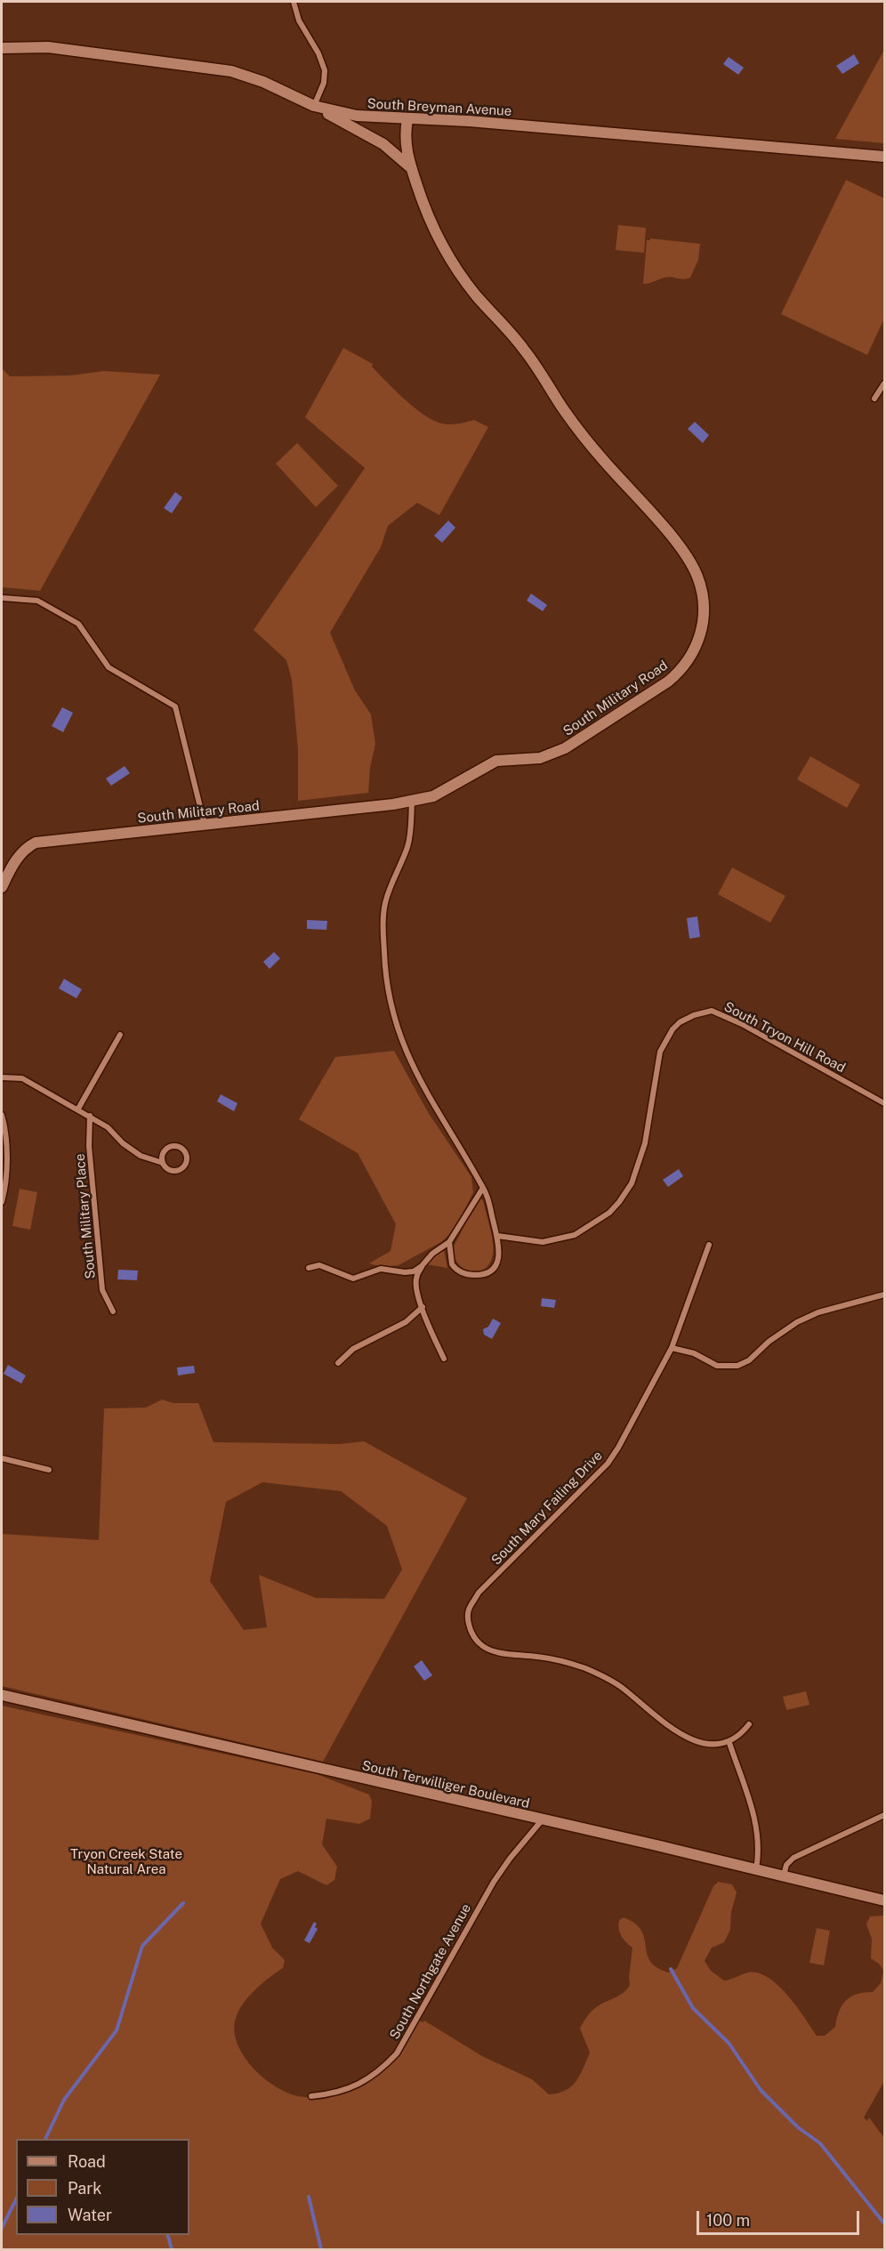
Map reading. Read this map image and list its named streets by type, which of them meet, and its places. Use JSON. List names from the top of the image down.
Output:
{
  "streets": {
    "street": [
      "South Breyman Avenue",
      "South Military Road",
      "South Tryon Hill Road",
      "South Military Place",
      "South Mary Failing Drive",
      "South Terwilliger Boulevard",
      "South Northgate Avenue"
    ]
  },
  "crossings": [
    ["South Breyman Avenue", "South Military Road"],
    ["South Terwilliger Boulevard", "South Northgate Avenue"]
  ],
  "parks": ["Tryon Creek State Natural Area"],
  "legend": ["Road", "Park", "Water"],
  "scale_bar": "100 m"
}
